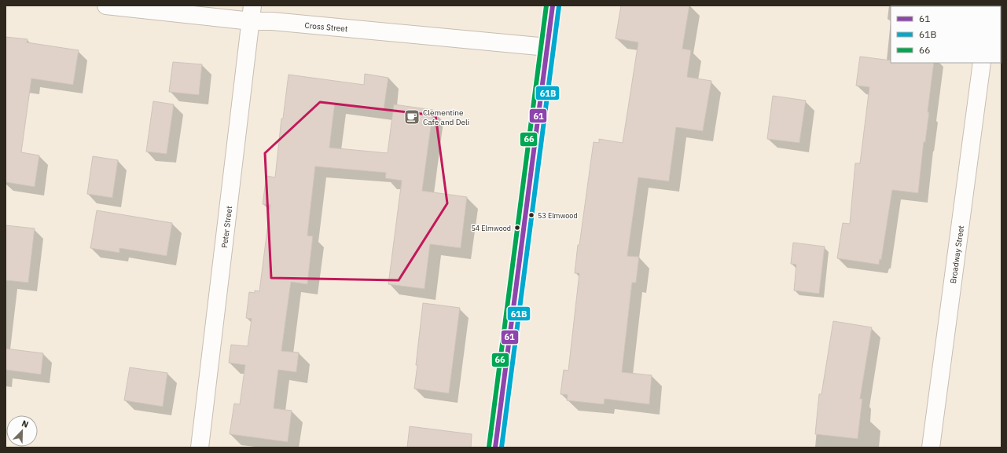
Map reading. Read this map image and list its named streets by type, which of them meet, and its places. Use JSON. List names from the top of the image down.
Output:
{
  "streets": {
    "street": ["Cross Street", "Peter Street", "Broadway Street"]
  },
  "crossings": [
    ["Cross Street", "Peter Street"]
  ],
  "places": {
    "cafe": ["Clementine Cafe and Deli"],
    "other": ["53 Elmwood", "54 Elmwood"]
  },
  "lines": ["transit line 61", "transit line 66", "transit line 61B"],
  "legend": ["61", "61B", "66"],
  "north": "top right"
}
